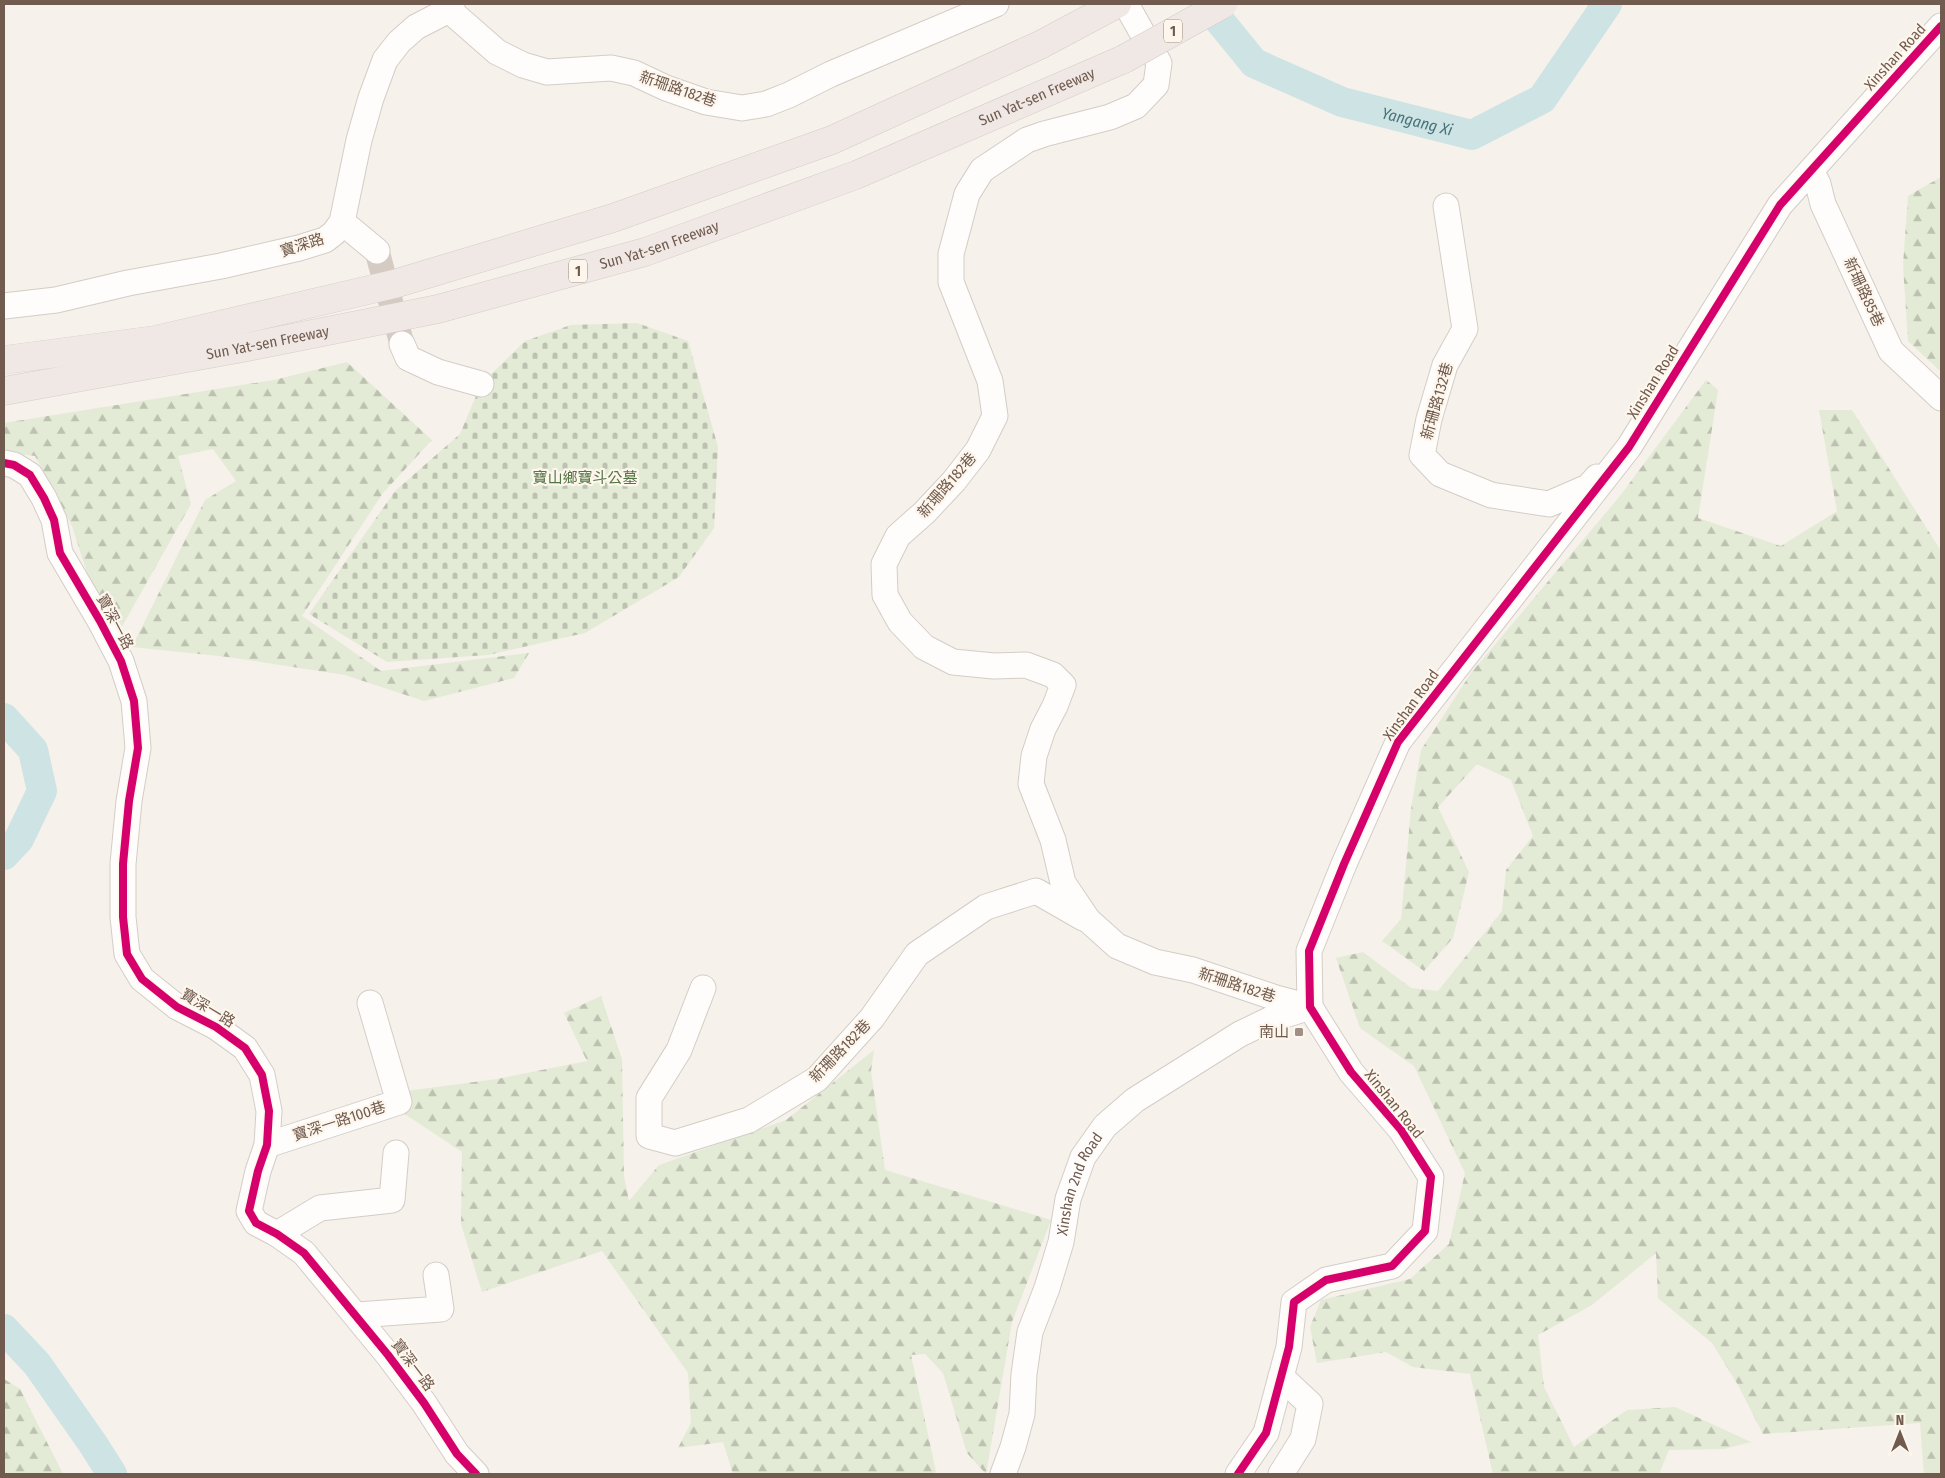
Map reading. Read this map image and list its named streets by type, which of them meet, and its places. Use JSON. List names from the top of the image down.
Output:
{
  "streets": {
    "highway": ["1", "Sun Yat-sen Freeway"],
    "street": [
      "Xinshan Road",
      "新珊路182巷",
      "寶深路",
      "新珊路85巷",
      "新珊路132巷",
      "寶深一路",
      "寶深一路100巷",
      "Xinshan 2nd Road"
    ]
  },
  "crossings": [
    ["Xinshan Road", "新珊路182巷"],
    ["Xinshan Road", "新珊路85巷"],
    ["Xinshan Road", "新珊路132巷"],
    ["Xinshan Road", "Xinshan 2nd Road"],
    ["新珊路182巷", "Xinshan 2nd Road"],
    ["寶深一路", "寶深一路100巷"]
  ],
  "water": ["Yangang Xi"],
  "parks": ["寶山鄉寶斗公墓"],
  "places": {
    "transit": ["南山"]
  },
  "north": "top"
}
